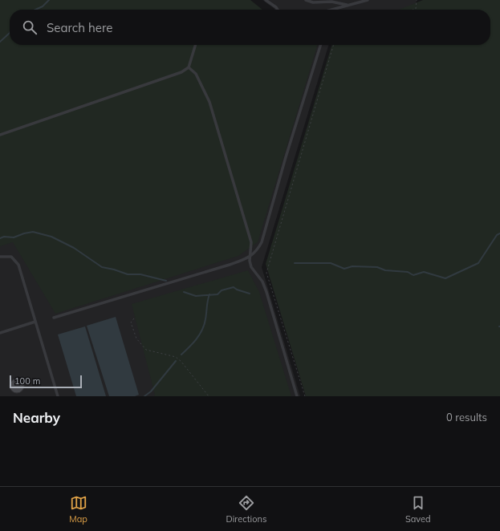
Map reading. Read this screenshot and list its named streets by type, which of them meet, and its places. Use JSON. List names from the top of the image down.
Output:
{
  "scale_bar": "100 m",
  "page": {
    "search": "Search here",
    "scale": "100 m",
    "heading": ["Nearby", "0 results"],
    "nav": ["Map", "Directions", "Saved"]
  }
}
